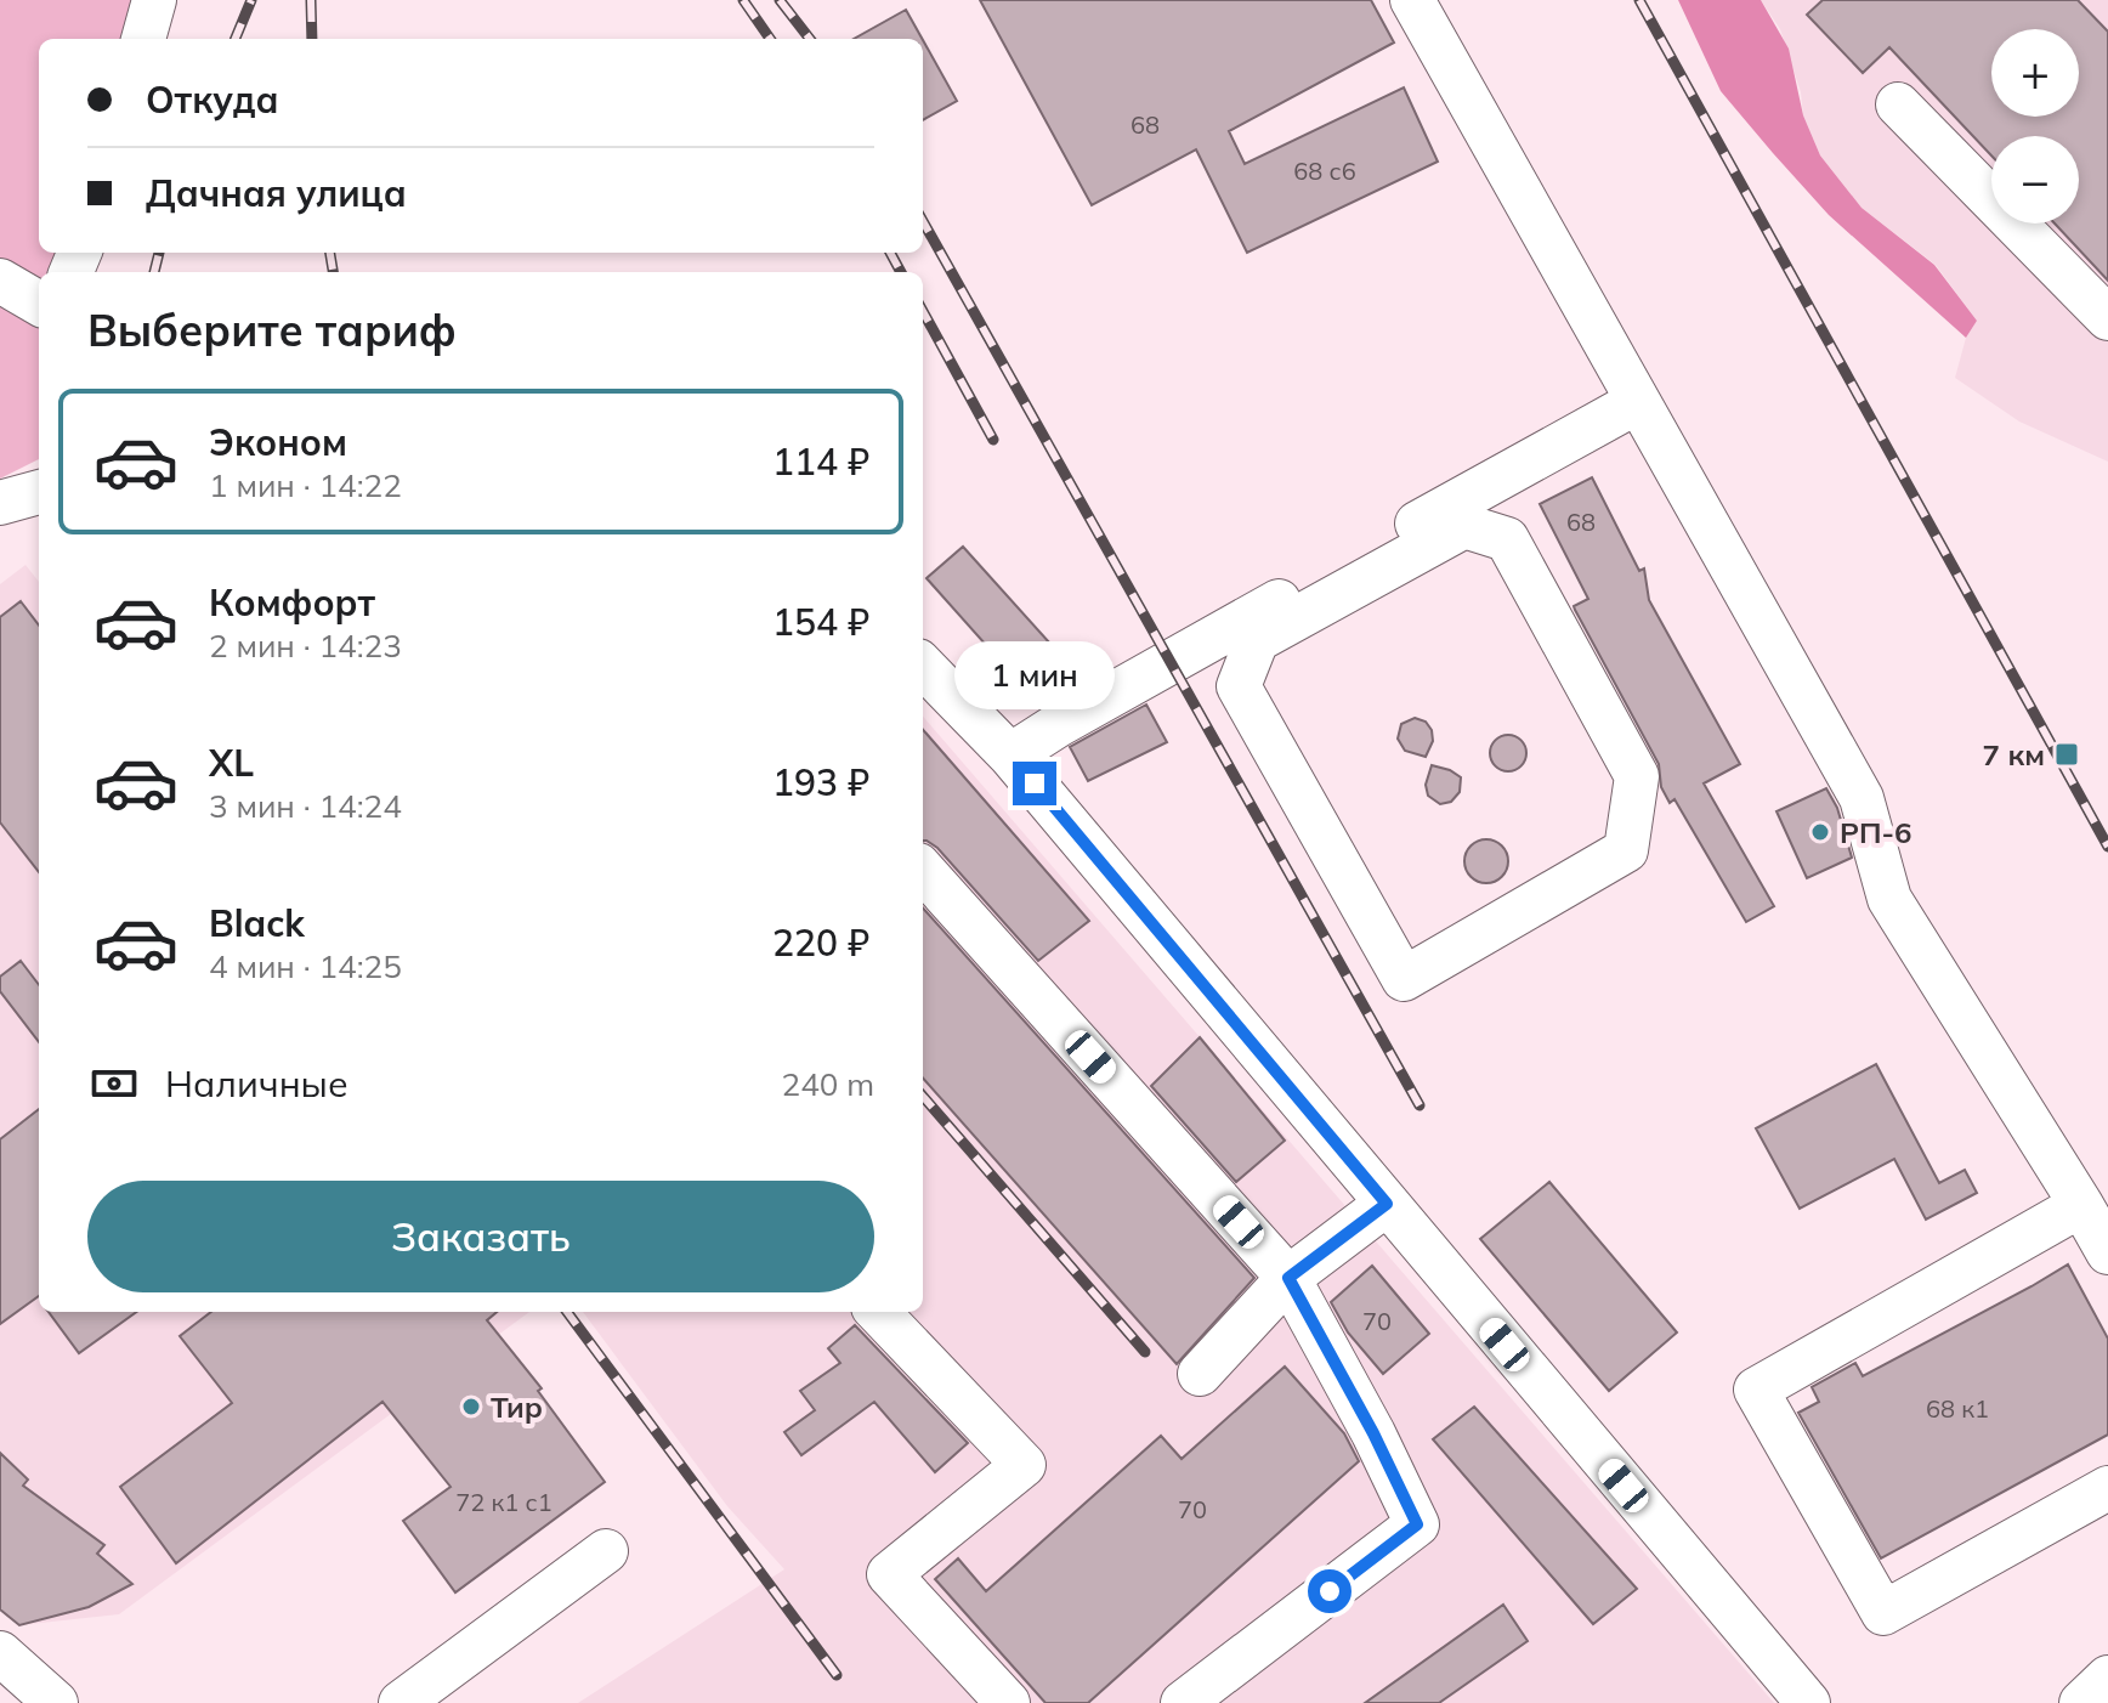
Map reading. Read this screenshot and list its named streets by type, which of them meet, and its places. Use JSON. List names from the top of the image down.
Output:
{
  "places": {
    "transit": ["7 км"],
    "other": ["РП-6", "Тир"]
  },
  "house_numbers": [
    "68",
    "68 с6",
    "68",
    "70",
    "68 к1",
    "72 к1 с1",
    "70"
  ],
  "page": {
    "map_buttons": ["+", "−"],
    "banner": ["Откуда", "Дачная улица"],
    "heading": "Выберите тариф",
    "list": [
      {
        "name": "Эконом",
        "note": "1 мин · 14:22",
        "value": "114 ₽"
      },
      {
        "name": "Комфорт",
        "note": "2 мин · 14:23",
        "value": "154 ₽"
      },
      {
        "name": "XL",
        "note": "3 мин · 14:24",
        "value": "193 ₽"
      },
      {
        "name": "Black",
        "note": "4 мин · 14:25",
        "value": "220 ₽"
      }
    ],
    "bubble": "1 мин",
    "pay": ["Наличные", "240 m"],
    "buttons": "Заказать"
  }
}
